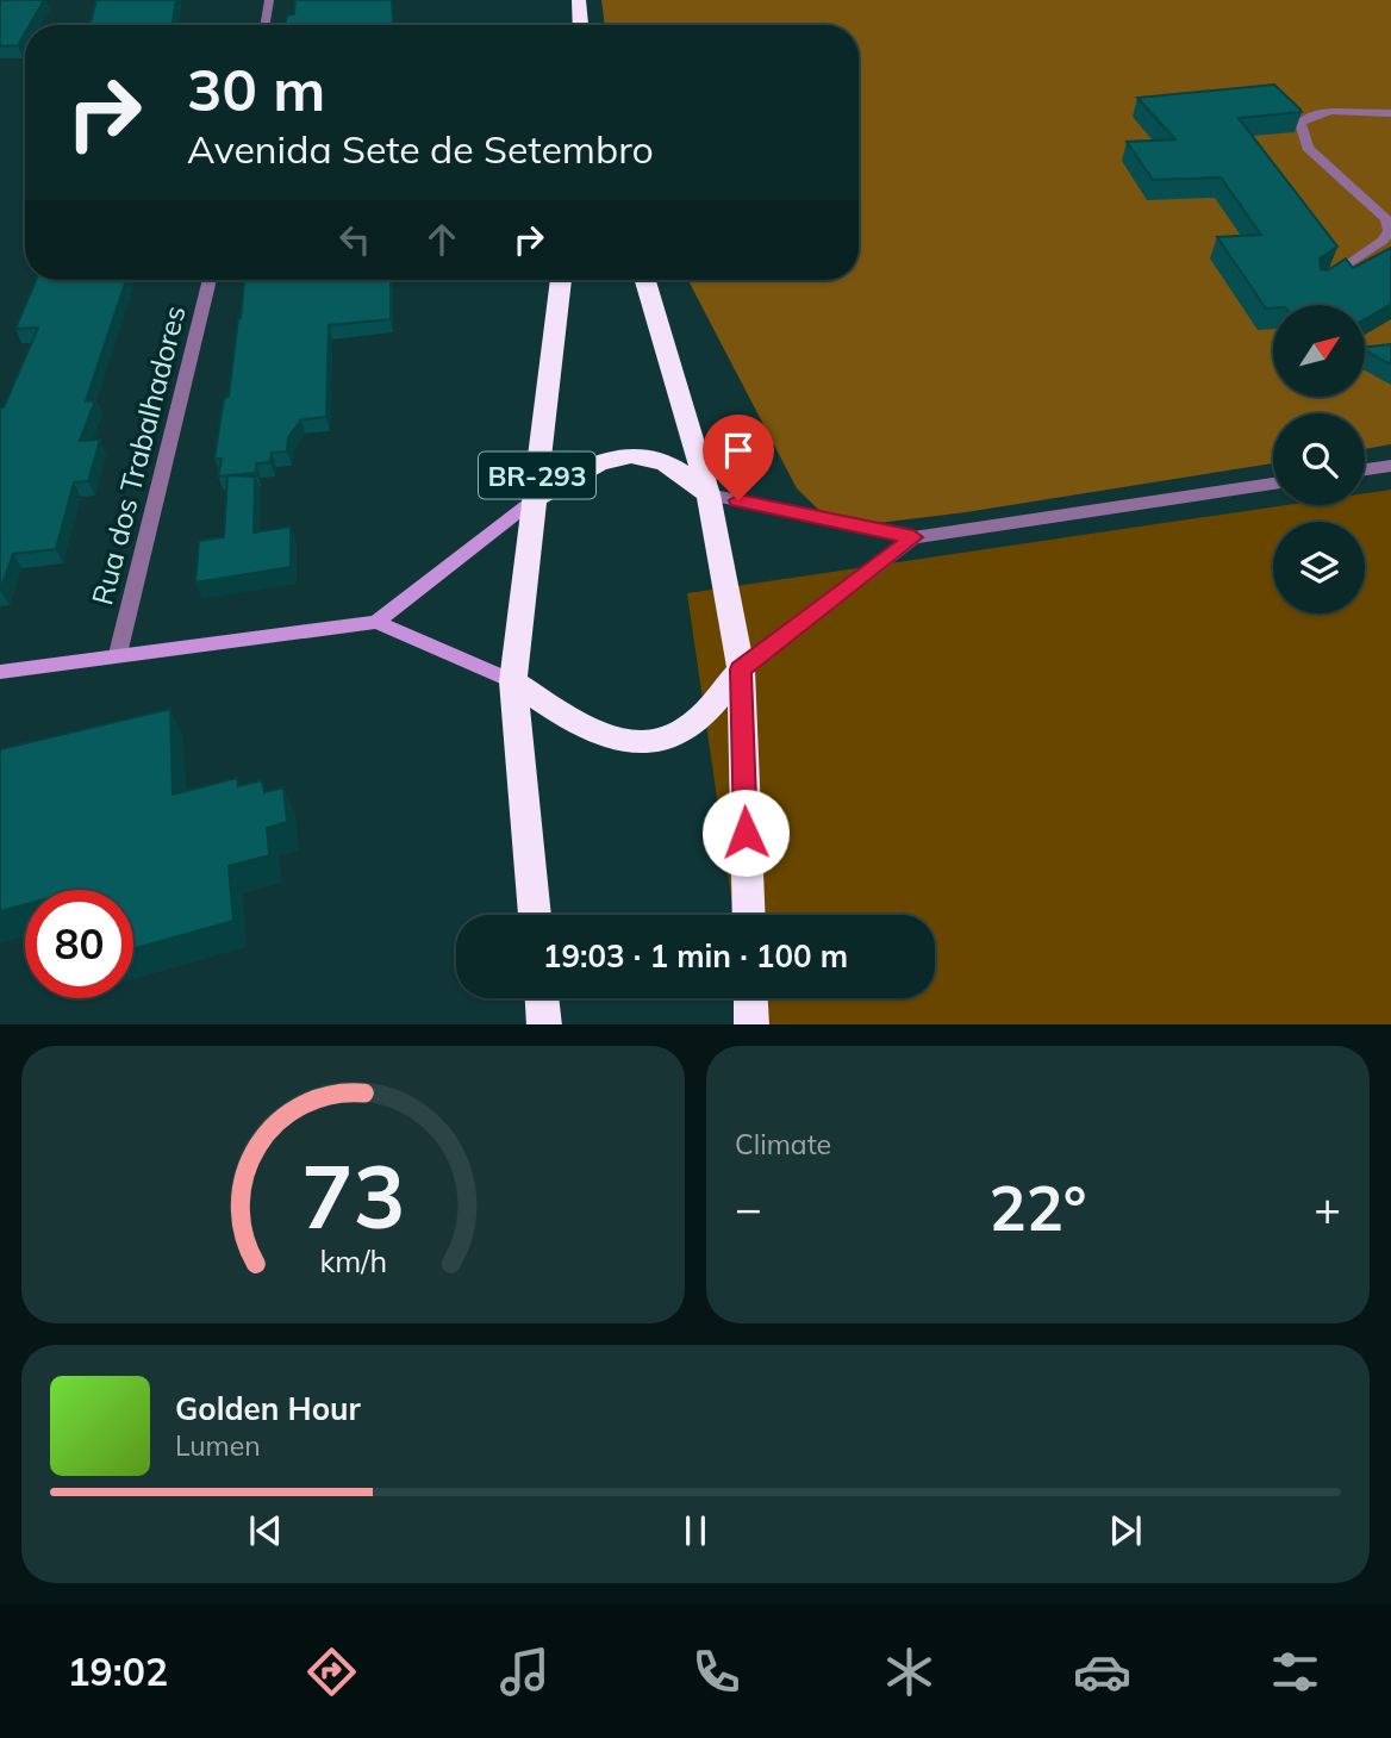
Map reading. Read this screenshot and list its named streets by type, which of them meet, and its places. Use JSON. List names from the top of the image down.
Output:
{
  "streets": {
    "highway": ["BR-293"],
    "street": ["Rua dos Trabalhadores"]
  },
  "north": "top right",
  "page": {
    "turn": ["30 m", "Avenida Sete de Setembro"],
    "limit": "80",
    "trip": "19:03 · 1 min · 100 m",
    "tile": "Climate",
    "heat": ["−", "22°", "+"],
    "song": ["Golden Hour", "Lumen"],
    "tabs": "19:02",
    "gauge": ["73", "km/h"]
  }
}
